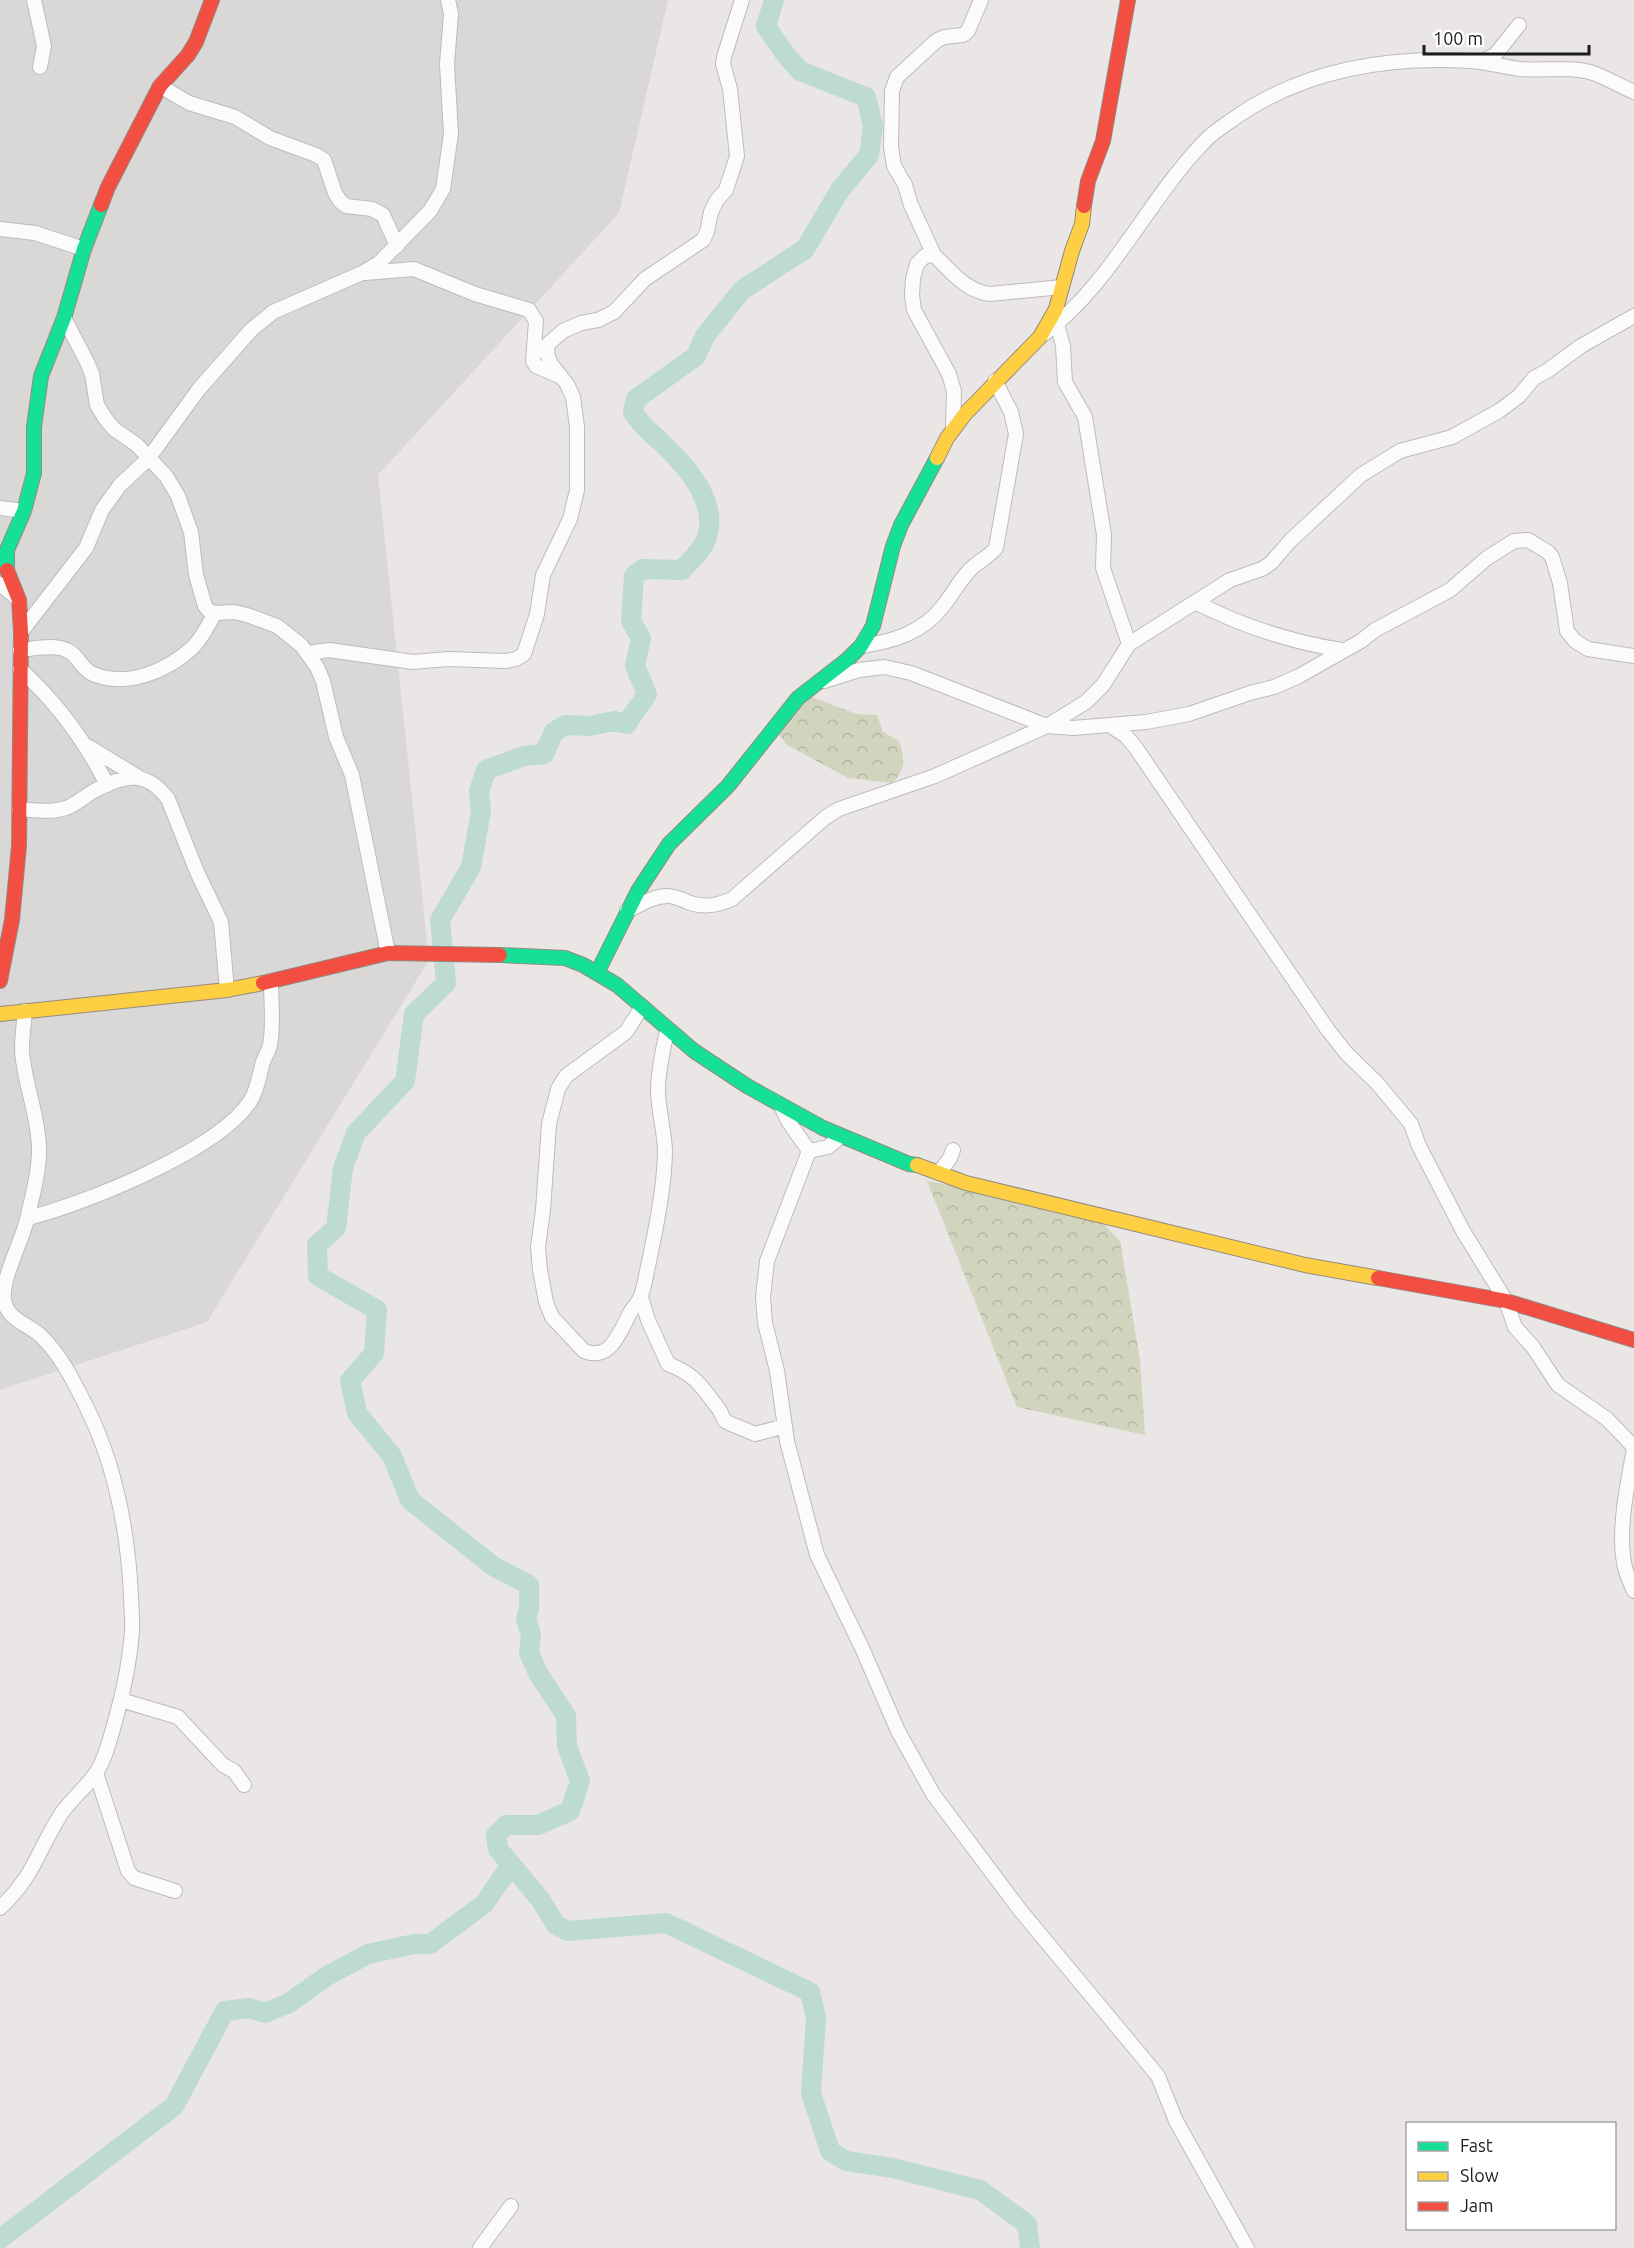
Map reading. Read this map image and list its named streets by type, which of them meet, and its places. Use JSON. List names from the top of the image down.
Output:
{
  "legend": ["Fast", "Slow", "Jam"],
  "scale_bar": "100 m"
}
